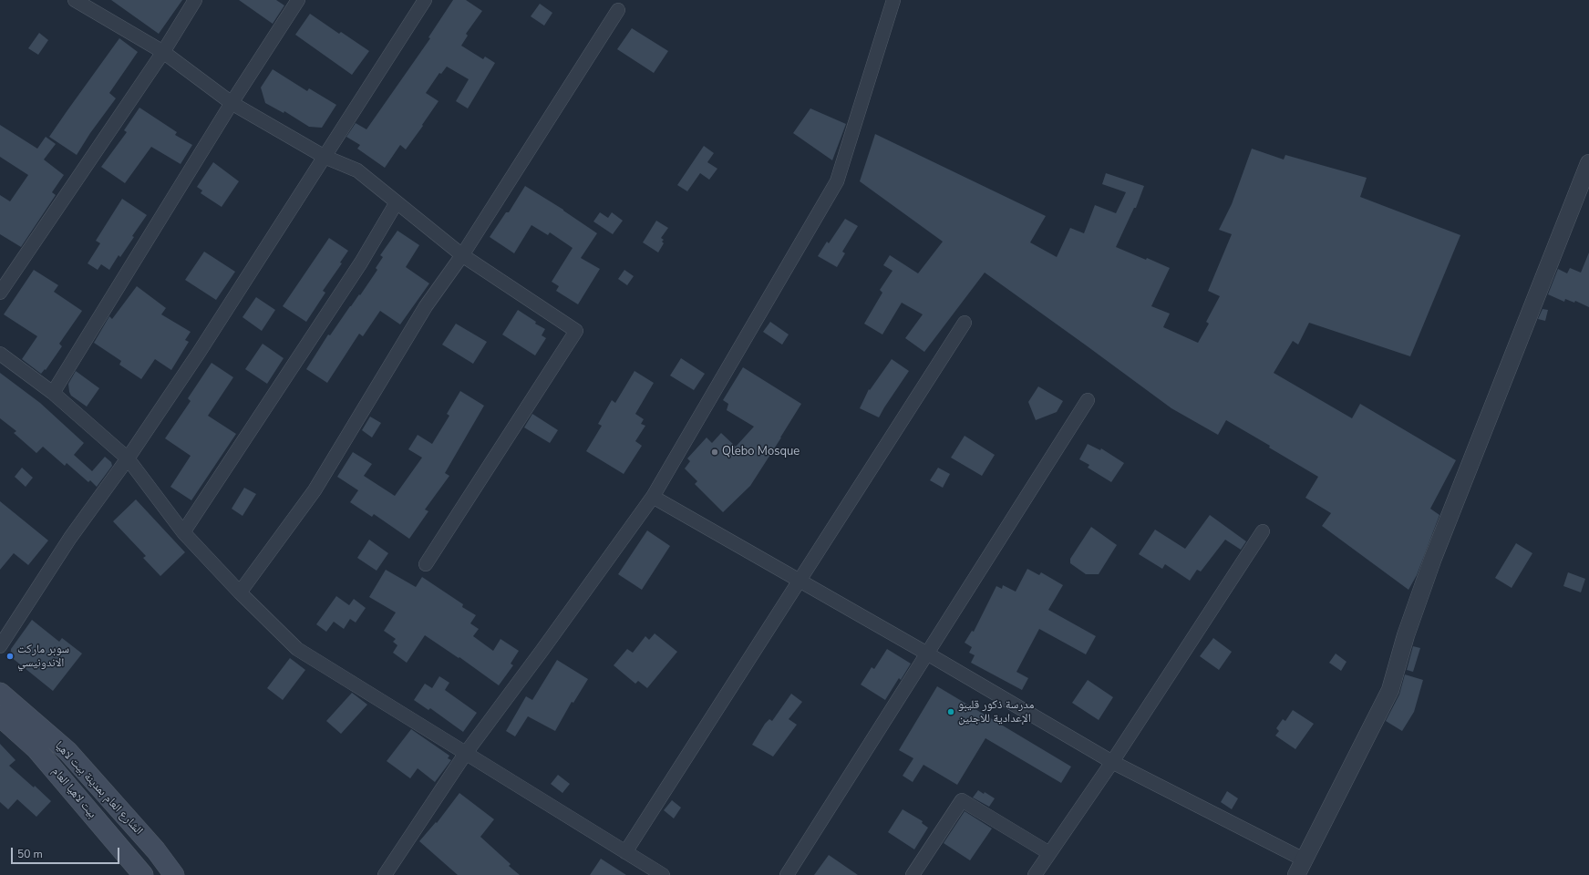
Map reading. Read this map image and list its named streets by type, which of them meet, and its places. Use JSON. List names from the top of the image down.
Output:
{
  "streets": {
    "main road": ["الشارع العام بمدينة بيت لاهيا", "بيت لاهيا العام"]
  },
  "places": ["Qlebo Mosque", "سوبر ماركت الاندونيسي", "مدرسة ذكور قليبو الإعدادية للاجئين"],
  "scale_bar": "50 m"
}
